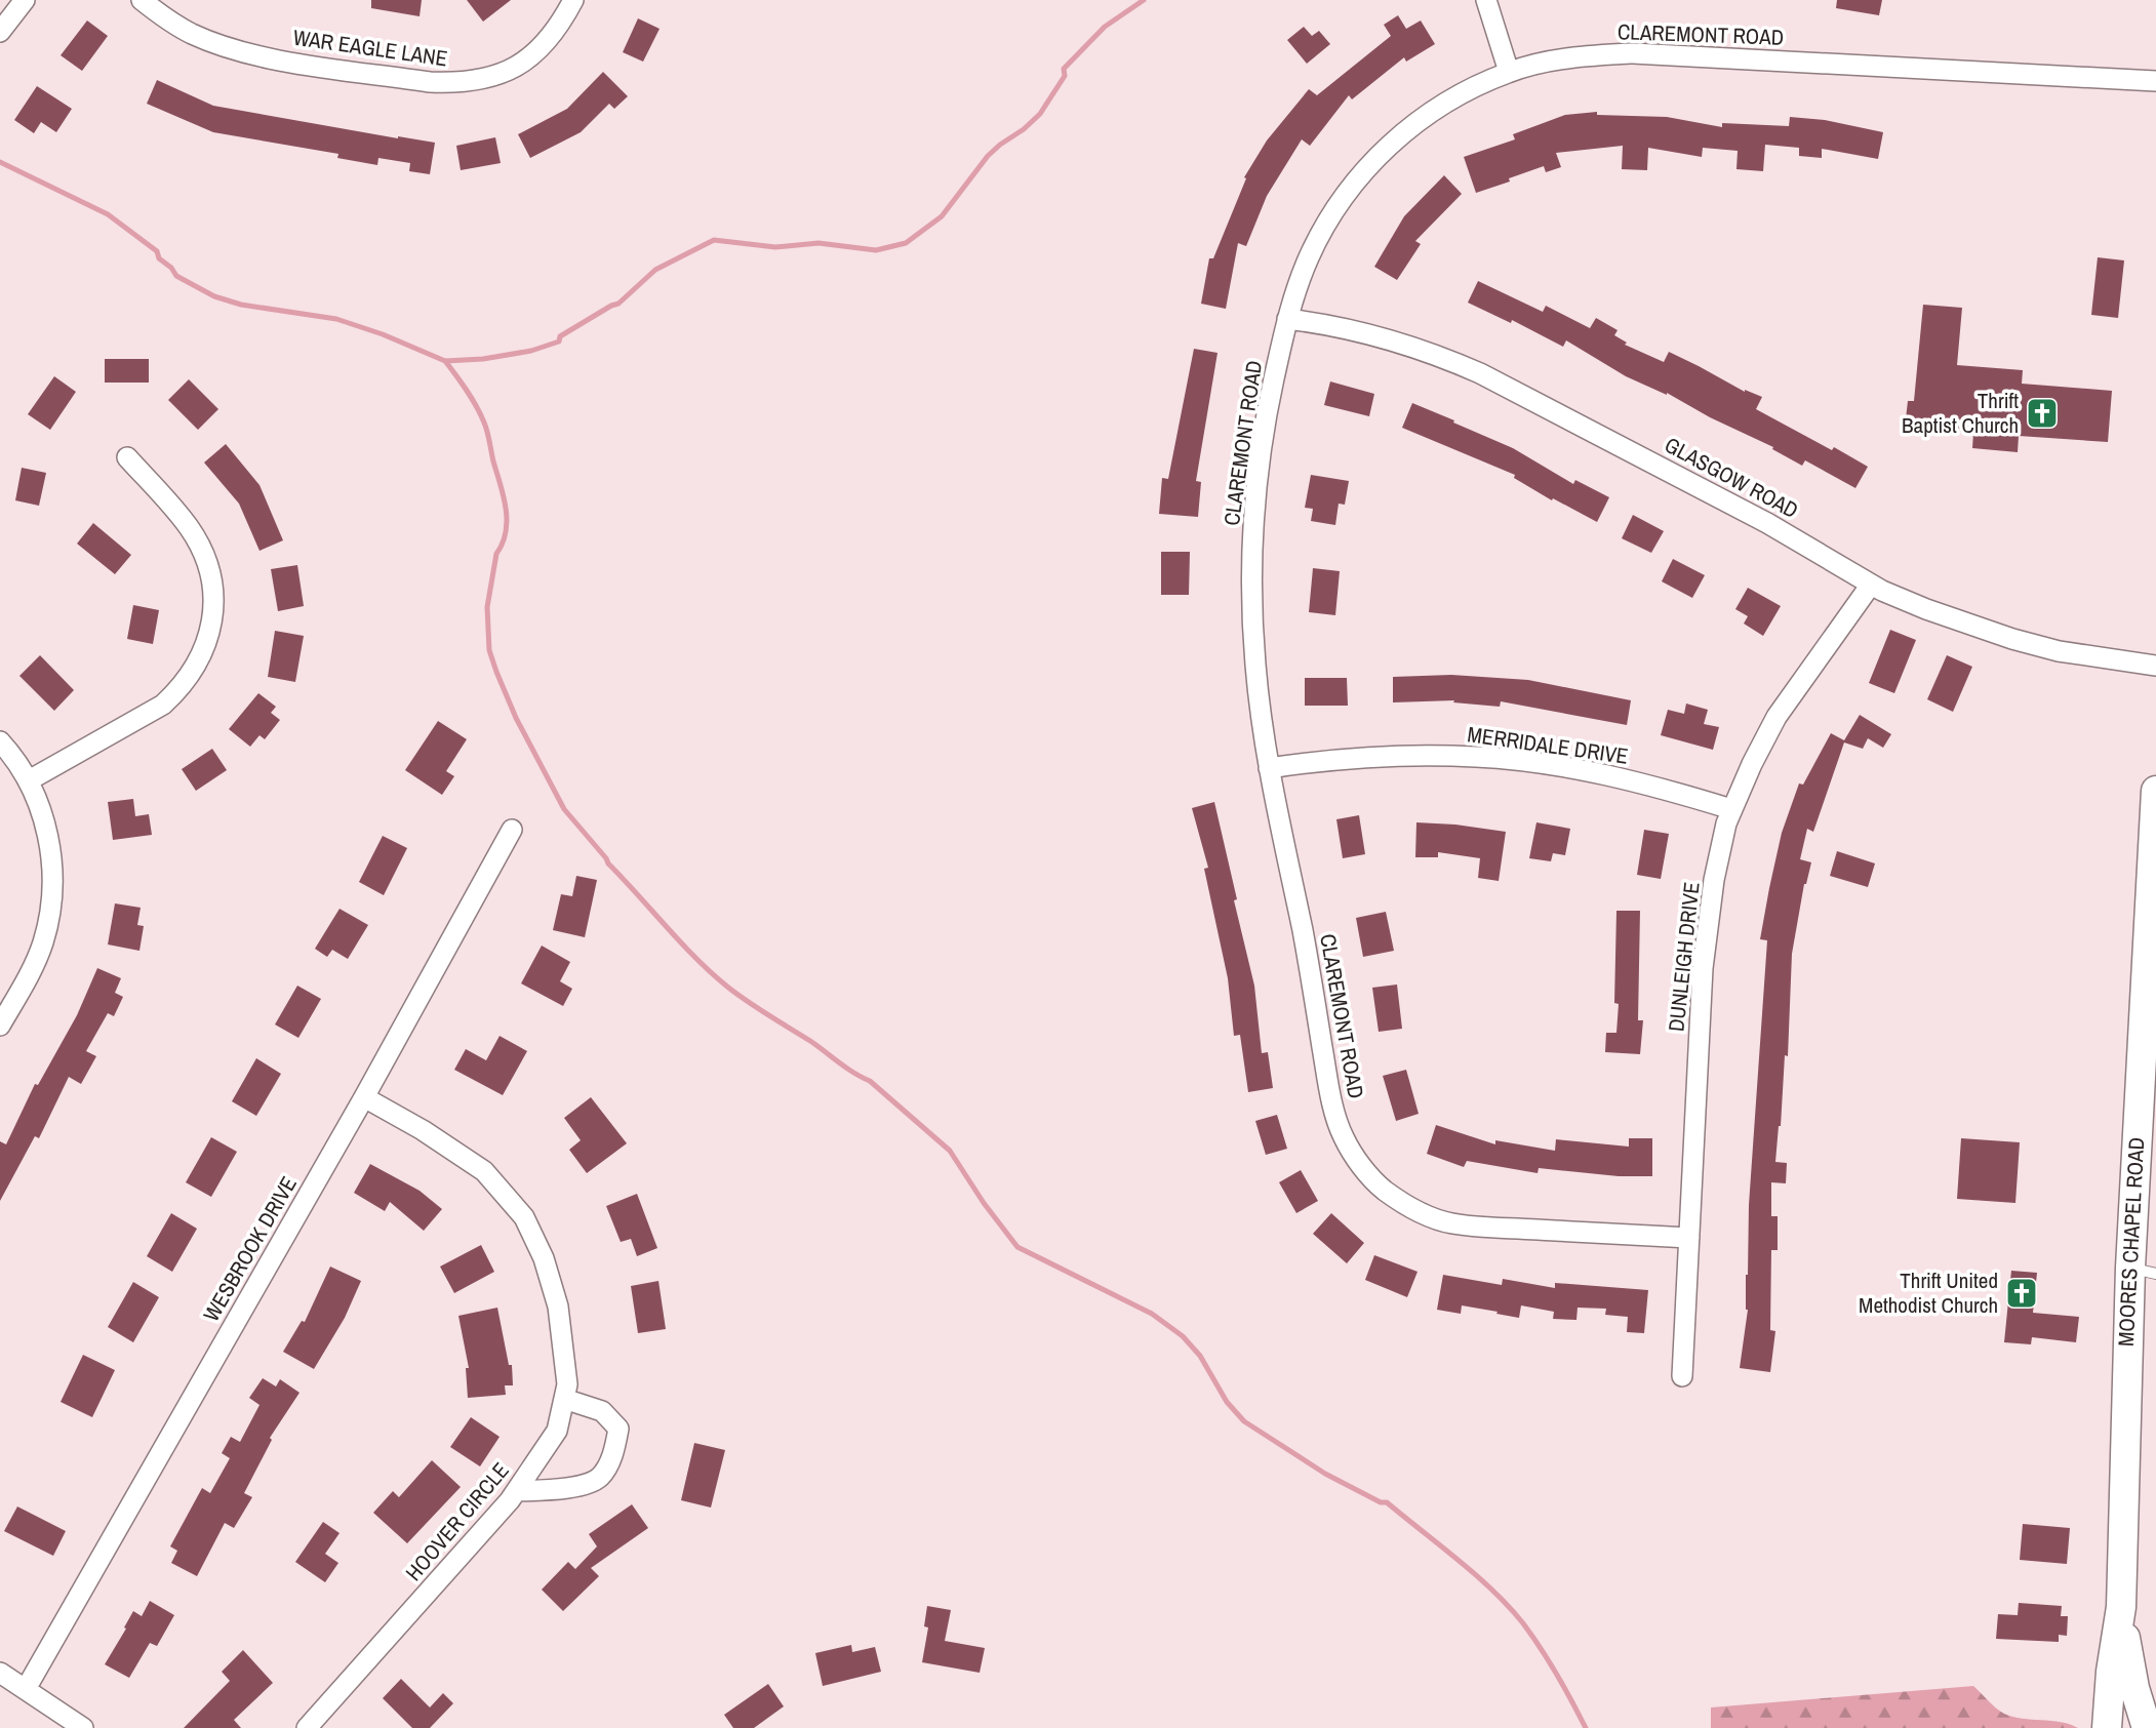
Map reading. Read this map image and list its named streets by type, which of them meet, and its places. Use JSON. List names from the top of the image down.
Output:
{
  "streets": {
    "main road": ["MOORES CHAPEL ROAD"],
    "street": [
      "CLAREMONT ROAD",
      "WAR EAGLE LANE",
      "GLASGOW ROAD",
      "MERRIDALE DRIVE",
      "DUNLEIGH DRIVE",
      "WESBROOK DRIVE",
      "HOOVER CIRCLE"
    ]
  },
  "crossings": [
    ["CLAREMONT ROAD", "GLASGOW ROAD"],
    ["CLAREMONT ROAD", "MERRIDALE DRIVE"],
    ["CLAREMONT ROAD", "DUNLEIGH DRIVE"],
    ["GLASGOW ROAD", "DUNLEIGH DRIVE"],
    ["MERRIDALE DRIVE", "DUNLEIGH DRIVE"],
    ["WESBROOK DRIVE", "HOOVER CIRCLE"]
  ],
  "places": {
    "church": ["Thrift Baptist Church", "Thrift United Methodist Church"]
  }
}
